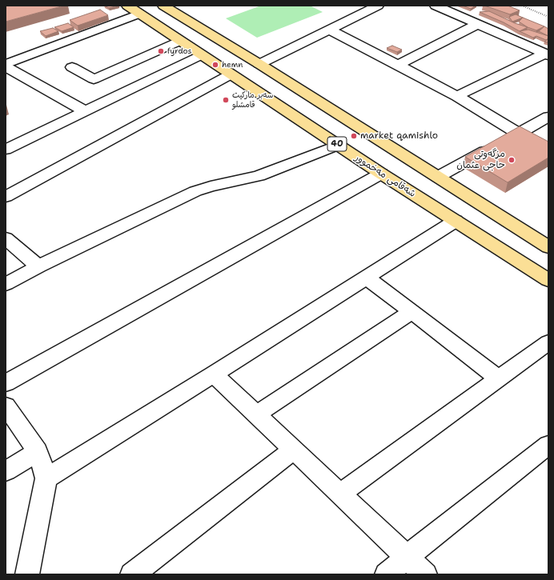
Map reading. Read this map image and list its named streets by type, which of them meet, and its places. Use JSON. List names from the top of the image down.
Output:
{
  "streets": {
    "highway": ["40", "شەقامی مەخموور"]
  },
  "places": [
    "fyrdos",
    "hemn",
    "سەبر مارکیت قامشلو",
    "market qamishlo",
    "مزگەوتی حاجی عثمان"
  ]
}
